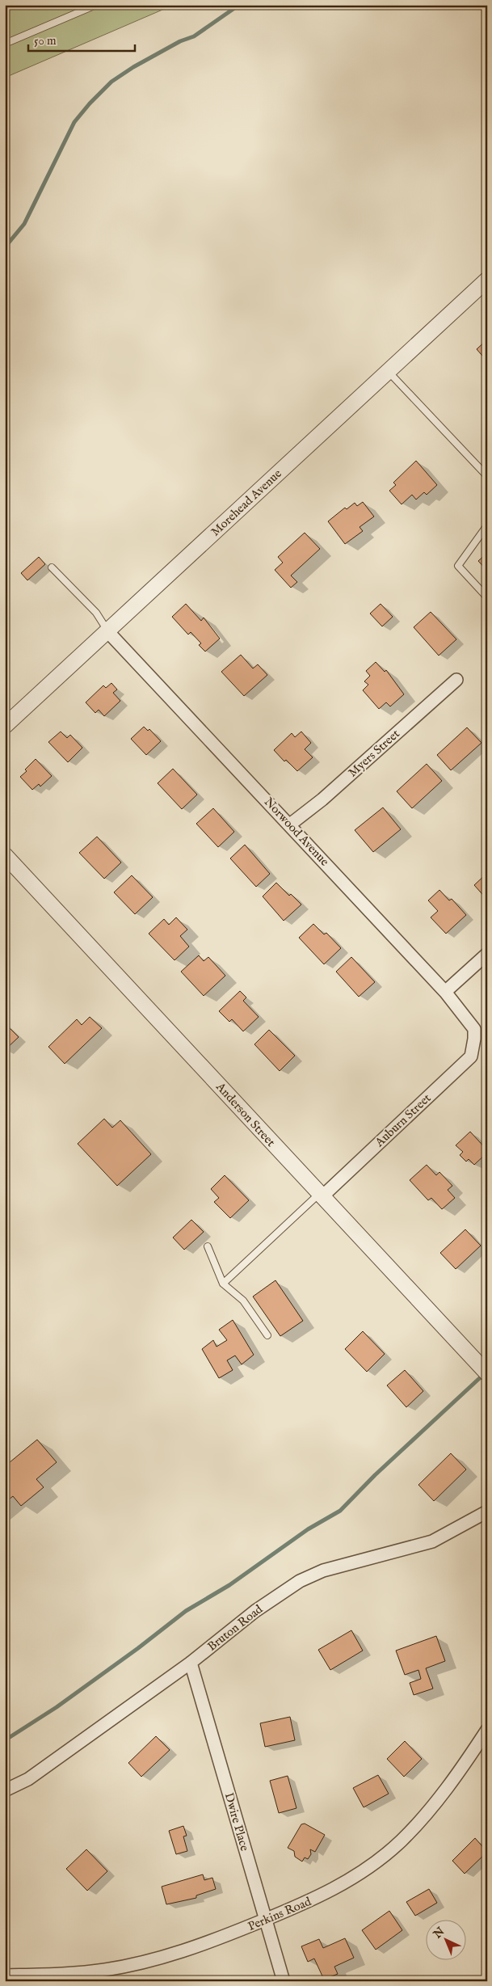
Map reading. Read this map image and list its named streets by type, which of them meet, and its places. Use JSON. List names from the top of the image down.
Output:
{
  "streets": {
    "street": [
      "Morehead Avenue",
      "Myers Street",
      "Norwood Avenue",
      "Anderson Street",
      "Auburn Street",
      "Bruton Road",
      "Dwire Place",
      "Perkins Road"
    ]
  },
  "crossings": [
    ["Morehead Avenue", "Norwood Avenue"],
    ["Myers Street", "Norwood Avenue"],
    ["Norwood Avenue", "Auburn Street"],
    ["Anderson Street", "Auburn Street"],
    ["Bruton Road", "Dwire Place"],
    ["Dwire Place", "Perkins Road"]
  ],
  "scale_bar": "50 m",
  "north": "top left"
}
